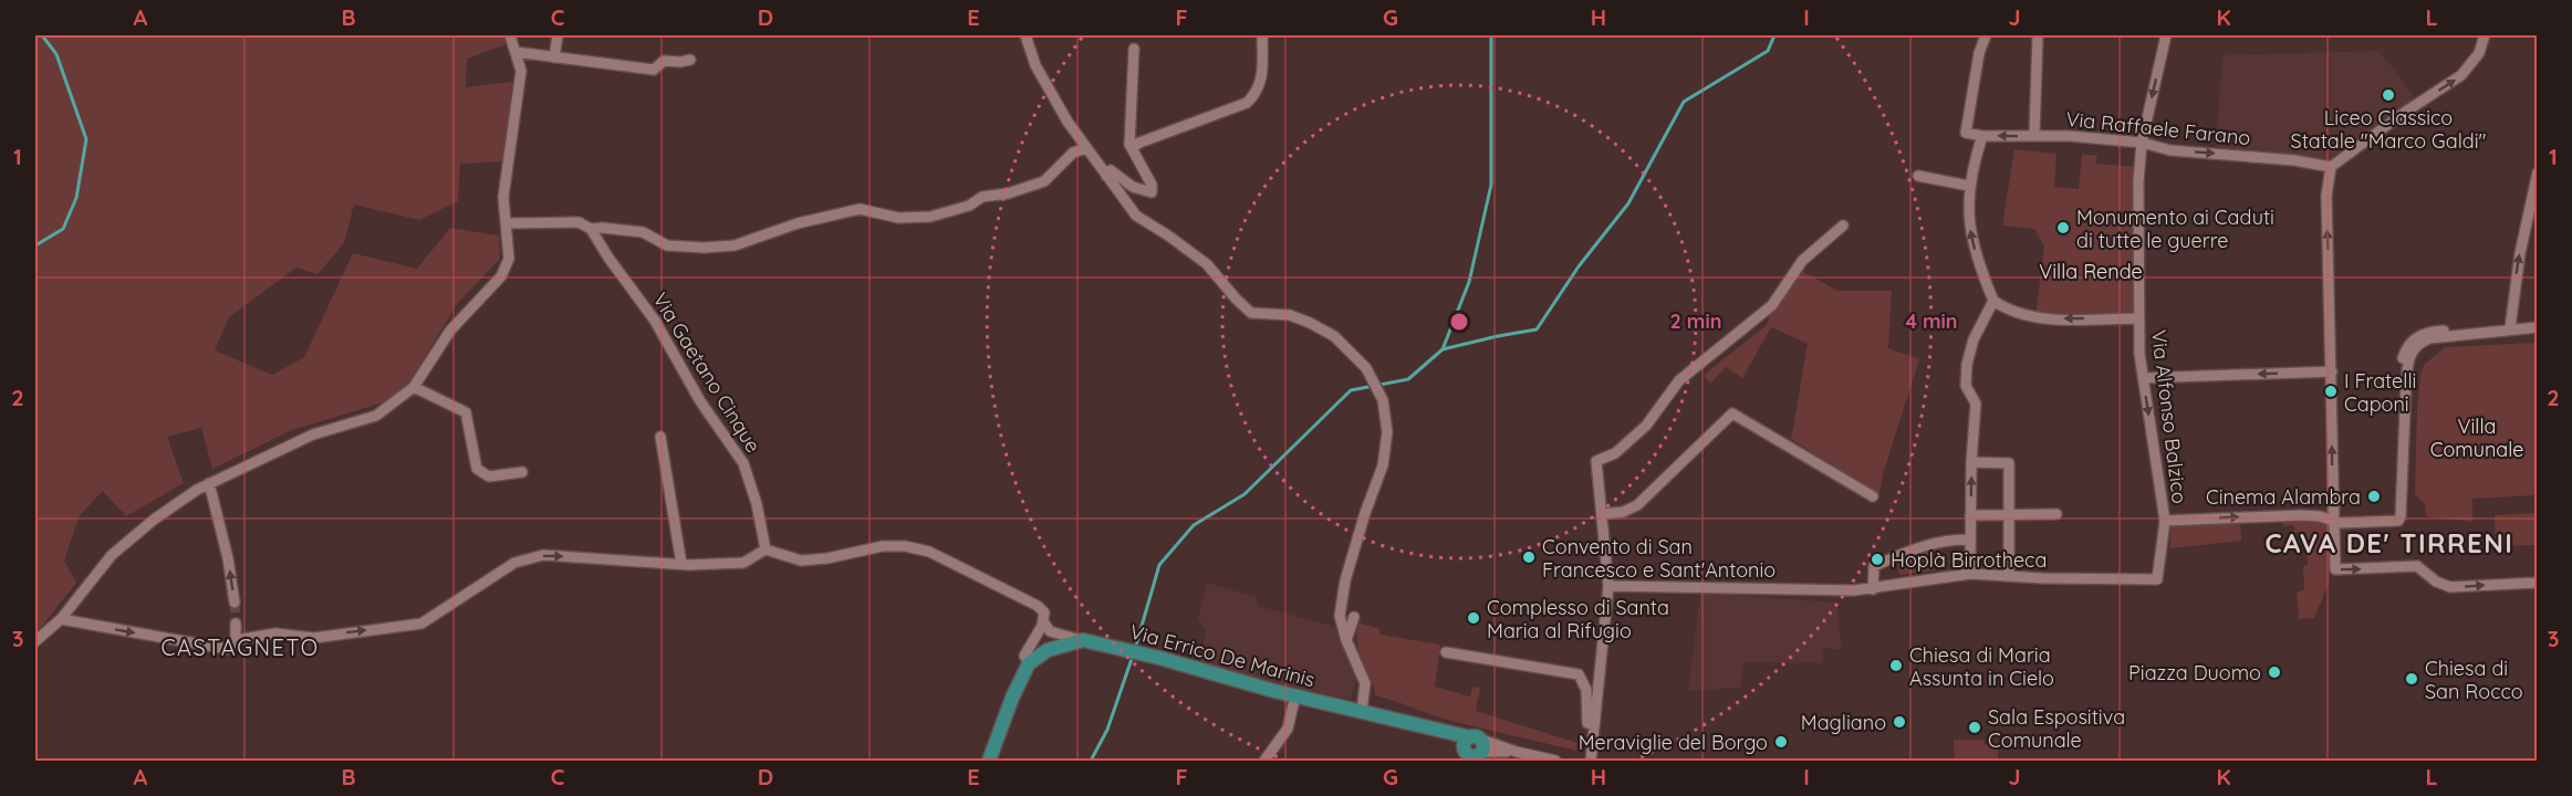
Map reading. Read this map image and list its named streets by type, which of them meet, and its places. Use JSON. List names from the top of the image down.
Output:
{
  "streets": {
    "main road": ["Via Errico De Marinis"],
    "street": ["Via Raffaele Farano", "Via Gaetano Cinque", "Via Alfonso Balzico"]
  },
  "crossings": [
    ["Via Raffaele Farano", "Via Alfonso Balzico"]
  ],
  "districts": ["CAVA DE' TIRRENI", "CASTAGNETO"],
  "parks": ["Villa Rende", "Villa Comunale"],
  "places": [
    "Liceo Classico Statale \"Marco Galdi\"",
    "Monumento ai Caduti di tutte le guerre",
    "I Fratelli Caponi",
    "Cinema Alambra",
    "Convento di San Francesco e Sant'Antonio",
    "Hoplà Birrotheca",
    "Complesso di Santa Maria al Rifugio",
    "Chiesa di Maria Assunta in Cielo",
    "Piazza Duomo",
    "Chiesa di San Rocco",
    "Magliano",
    "Sala Espositiva Comunale",
    "Meraviglie del Borgo"
  ],
  "grid": {
    "columns": [
      "A",
      "B",
      "C",
      "D",
      "E",
      "F",
      "G",
      "H",
      "I",
      "J",
      "K",
      "L"
    ],
    "rows": ["1", "2", "3"]
  },
  "rings": ["2 min", "4 min"]
}
